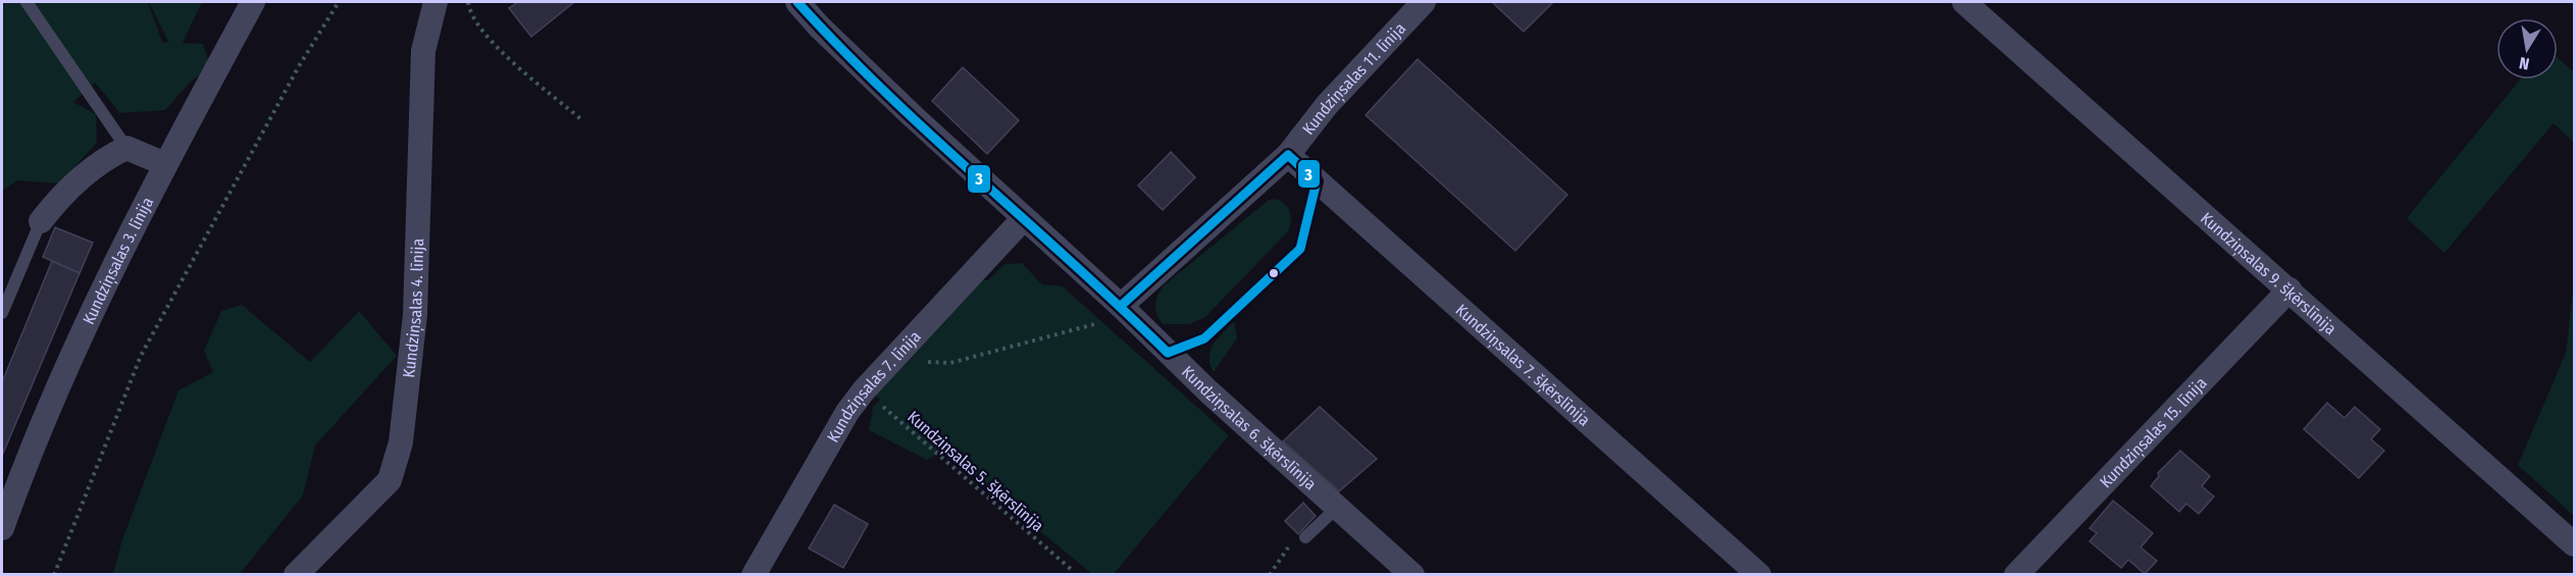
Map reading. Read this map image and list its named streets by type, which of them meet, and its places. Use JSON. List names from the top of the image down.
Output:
{
  "streets": {
    "street": [
      "Kundziņsalas 11. līnija",
      "Kundziņsalas 3. līnija",
      "Kundziņsalas 9. šķērslīnija",
      "Kundziņsalas 4. līnija",
      "Kundziņsalas 7. šķērslīnija",
      "Kundziņsalas 7. līnija",
      "Kundziņsalas 6. šķērslīnija",
      "Kundziņsalas 15. līnija"
    ],
    "path": ["Kundziņsalas 5. šķērslīnija"]
  },
  "crossings": [
    ["Kundziņsalas 11. līnija", "Kundziņsalas 7. šķērslīnija"],
    ["Kundziņsalas 11. līnija", "Kundziņsalas 6. šķērslīnija"],
    ["Kundziņsalas 9. šķērslīnija", "Kundziņsalas 15. līnija"],
    ["Kundziņsalas 7. līnija", "Kundziņsalas 6. šķērslīnija"],
    ["Kundziņsalas 7. līnija", "Kundziņsalas 5. šķērslīnija"]
  ],
  "lines": ["transit line 3"],
  "north": "bottom"
}
